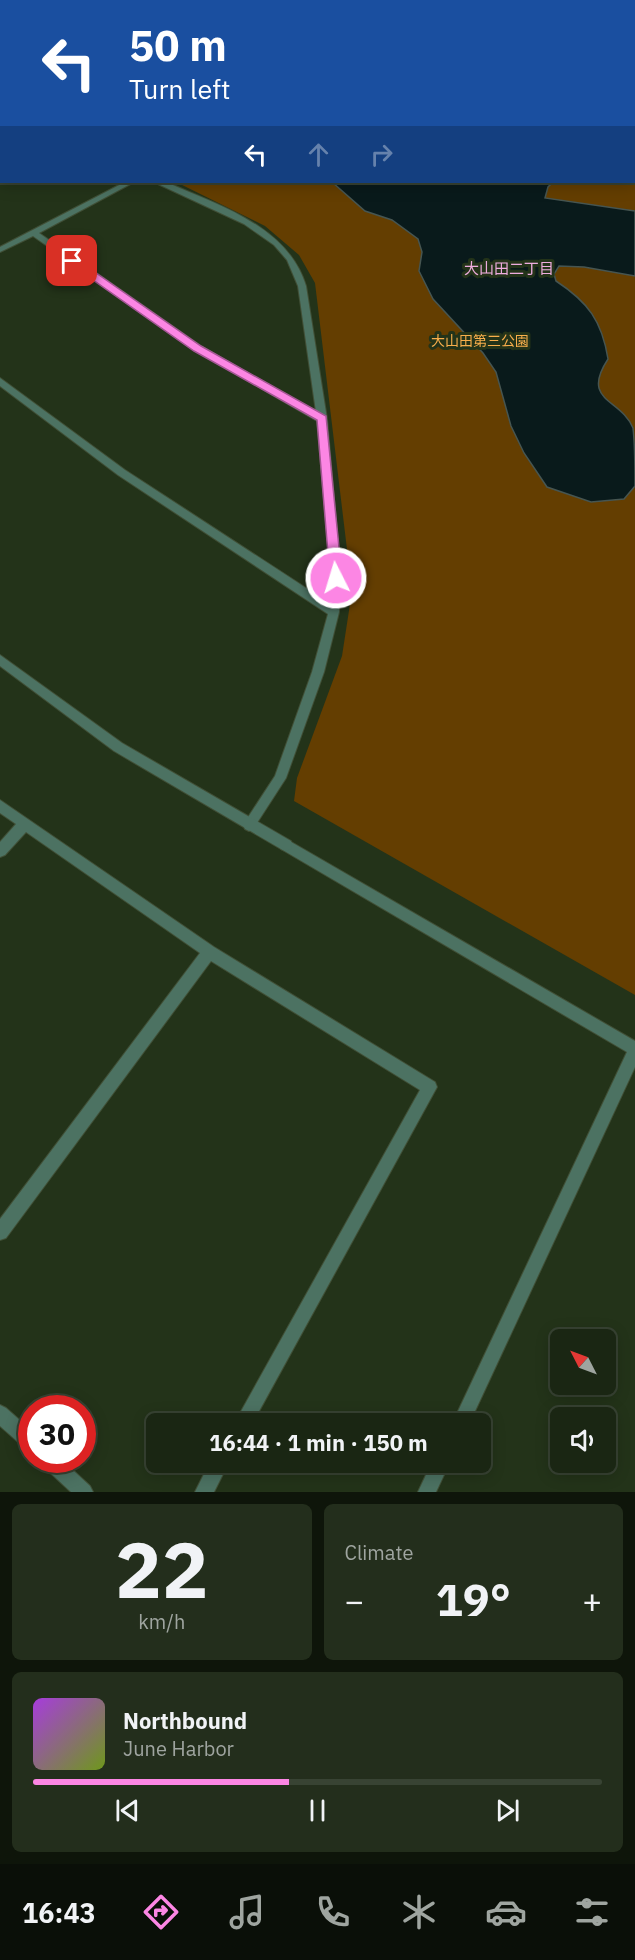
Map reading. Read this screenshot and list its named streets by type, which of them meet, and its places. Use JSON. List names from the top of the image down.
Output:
{
  "districts": ["大山田二丁目"],
  "parks": ["大山田第三公園"],
  "north": "top left",
  "page": {
    "turn": ["50 m", "Turn left"],
    "limit": "30",
    "trip": "16:44 · 1 min · 150 m",
    "tile": [
      ["22", "km/h"],
      "Climate"
    ],
    "heat": ["−", "19°", "+"],
    "song": ["Northbound", "June Harbor"],
    "tabs": "16:43"
  }
}
